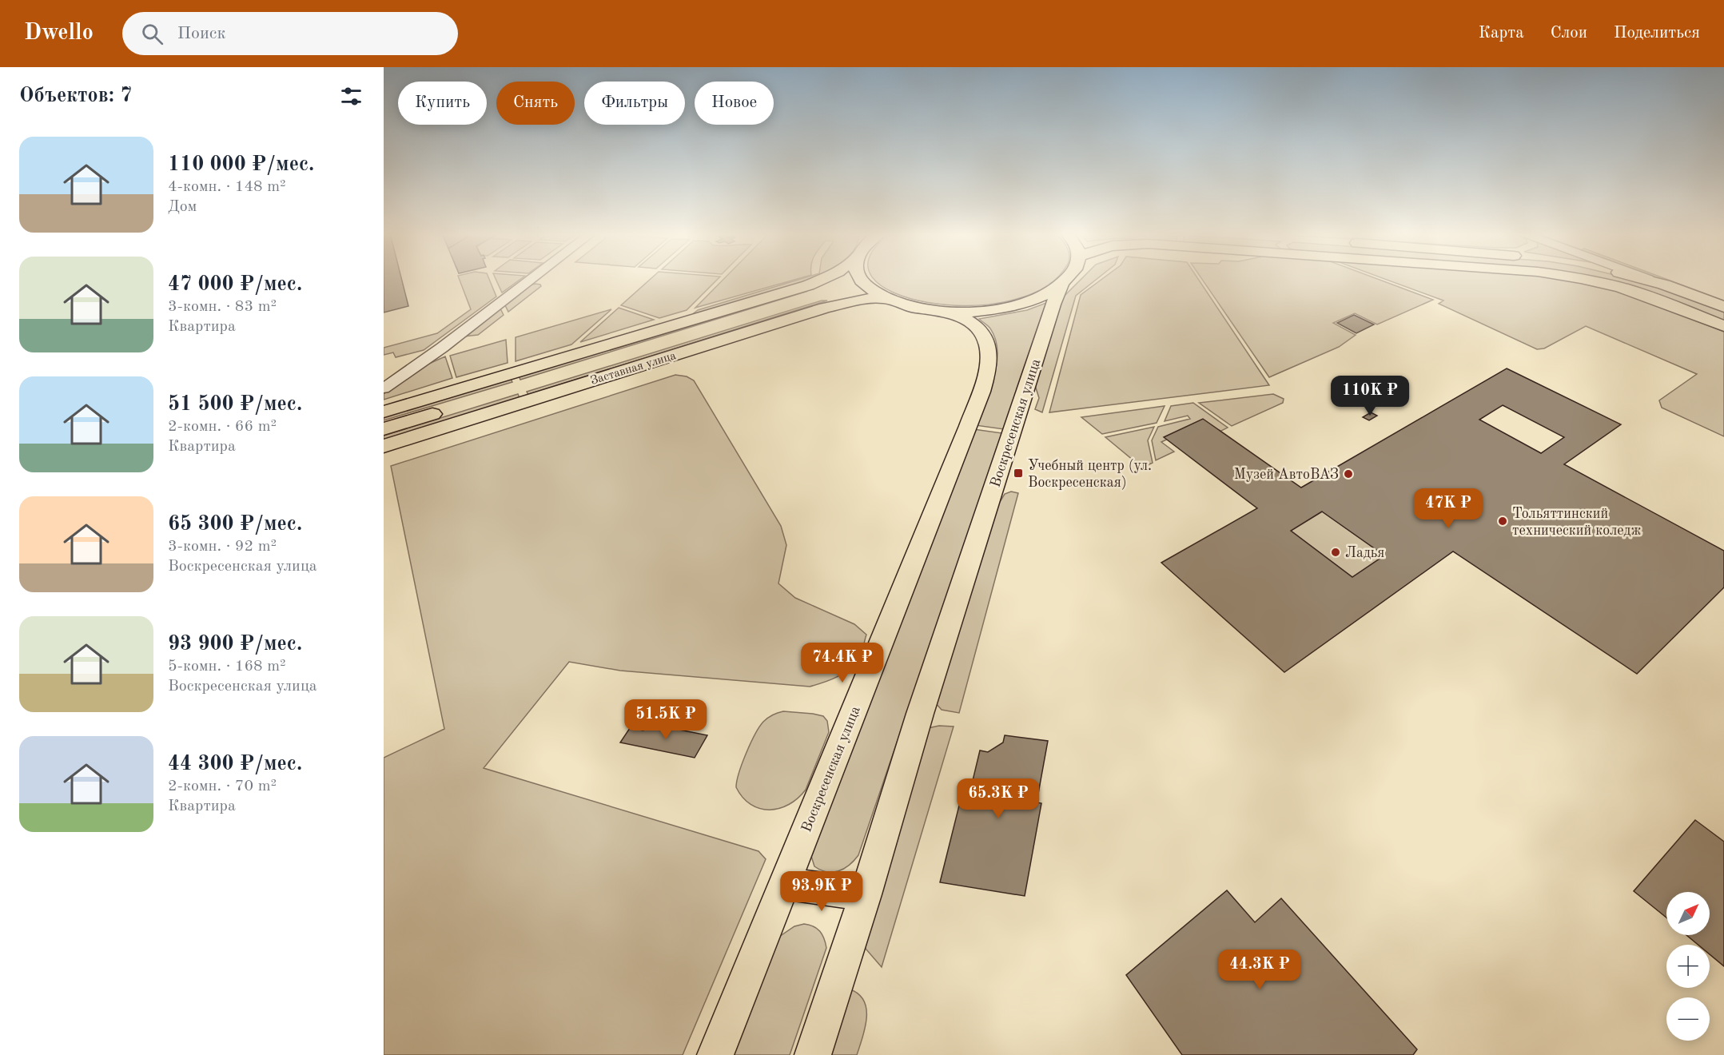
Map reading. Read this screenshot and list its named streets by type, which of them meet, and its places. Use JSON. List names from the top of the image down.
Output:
{
  "streets": {
    "main road": ["Заставная улица", "Воскресенская улица"]
  },
  "places": {
    "transit": ["Учебный центр (ул. Воскресенская)"],
    "other": ["Музей АвтоВАЗ", "Тольяттинский технический коледж", "Ладья"]
  },
  "north": "top right",
  "page": {
    "header": "Dwello",
    "search": "Поиск",
    "nav": ["Карта", "Слои", "Поделиться"],
    "heading": "Объектов: 7",
    "chip": [
      "Купить",
      "Снять",
      "Фильтры",
      "Новое"
    ],
    "list": [
      {
        "name": "110 000 ₽/мес.",
        "note": "4-комн. · 148 m² · Дом"
      },
      {
        "name": "47 000 ₽/мес.",
        "note": "3-комн. · 83 m² · Квартира"
      },
      {
        "name": "51 500 ₽/мес.",
        "note": "2-комн. · 66 m² · Квартира"
      },
      {
        "name": "65 300 ₽/мес.",
        "note": "3-комн. · 92 m² · Воскресенская улица"
      },
      {
        "name": "93 900 ₽/мес.",
        "note": "5-комн. · 168 m² · Воскресенская улица"
      },
      {
        "name": "44 300 ₽/мес.",
        "note": "2-комн. · 70 m² · Квартира"
      }
    ],
    "price": [
      "110K ₽",
      "47K ₽",
      "74.4K ₽",
      "51.5K ₽",
      "65.3K ₽",
      "93.9K ₽",
      "44.3K ₽"
    ],
    "map_buttons": ["+", "−"]
  }
}
